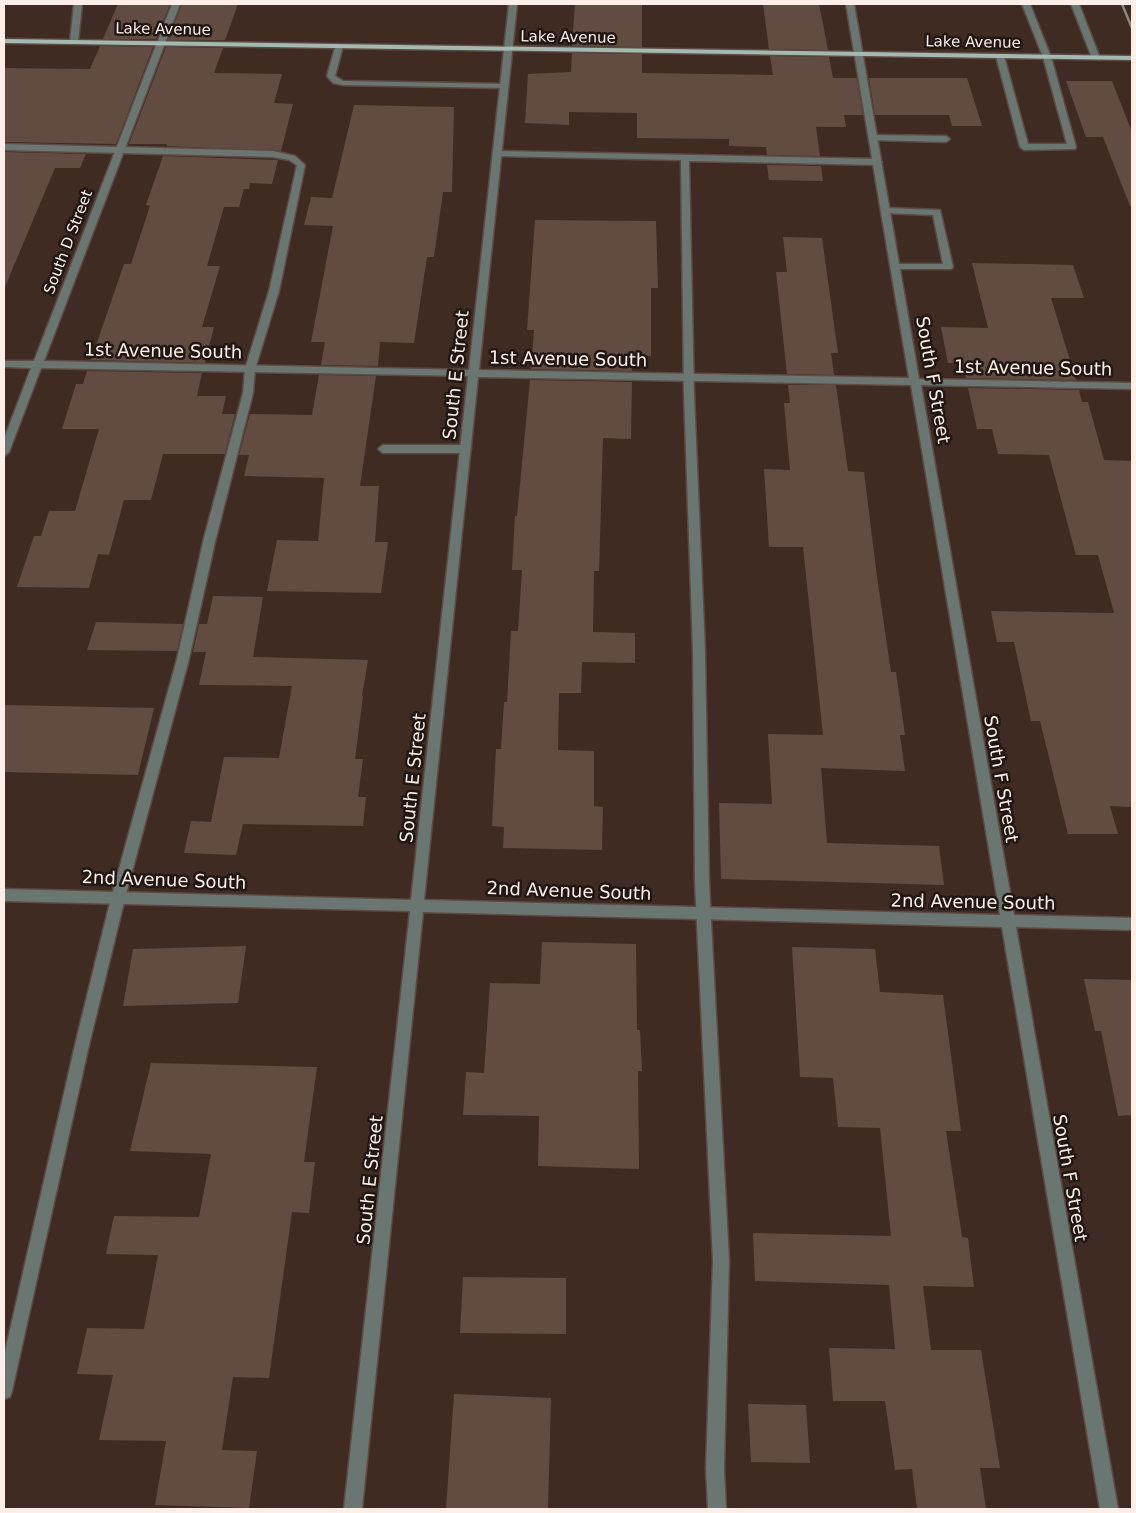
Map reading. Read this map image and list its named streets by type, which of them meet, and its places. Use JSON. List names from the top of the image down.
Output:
{
  "streets": {
    "main road": ["Lake Avenue"],
    "street": [
      "South D Street",
      "1st Avenue South",
      "South E Street",
      "South F Street",
      "2nd Avenue South"
    ]
  },
  "crossings": [
    ["Lake Avenue", "South D Street"],
    ["Lake Avenue", "South E Street"],
    ["Lake Avenue", "South F Street"],
    ["South D Street", "1st Avenue South"],
    ["1st Avenue South", "South E Street"],
    ["1st Avenue South", "South F Street"],
    ["South E Street", "2nd Avenue South"],
    ["South F Street", "2nd Avenue South"]
  ]
}
